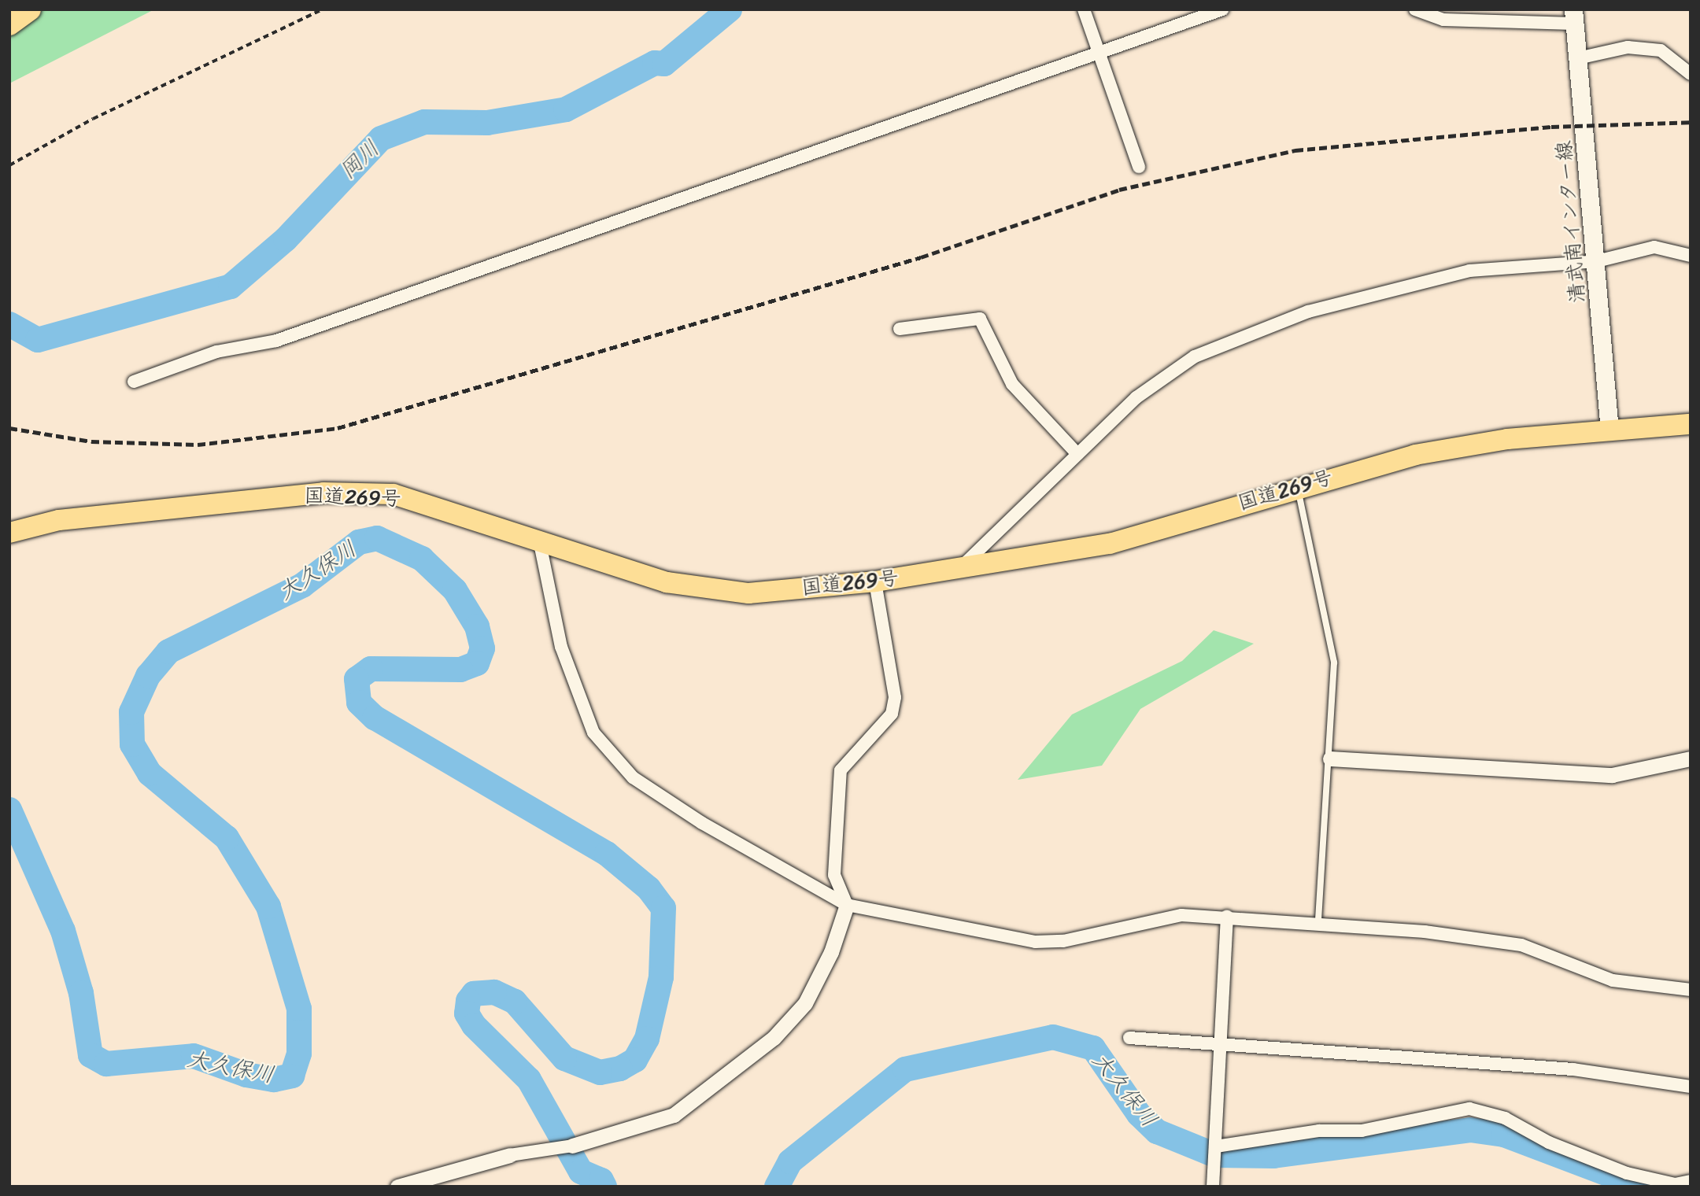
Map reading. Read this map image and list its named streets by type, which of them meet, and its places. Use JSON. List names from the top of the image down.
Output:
{
  "streets": {
    "highway": ["国道269号"],
    "main road": ["清武南インター線"]
  },
  "crossings": [
    ["清武南インター線", "国道269号"]
  ],
  "water": ["岡川", "大久保川"]
}
